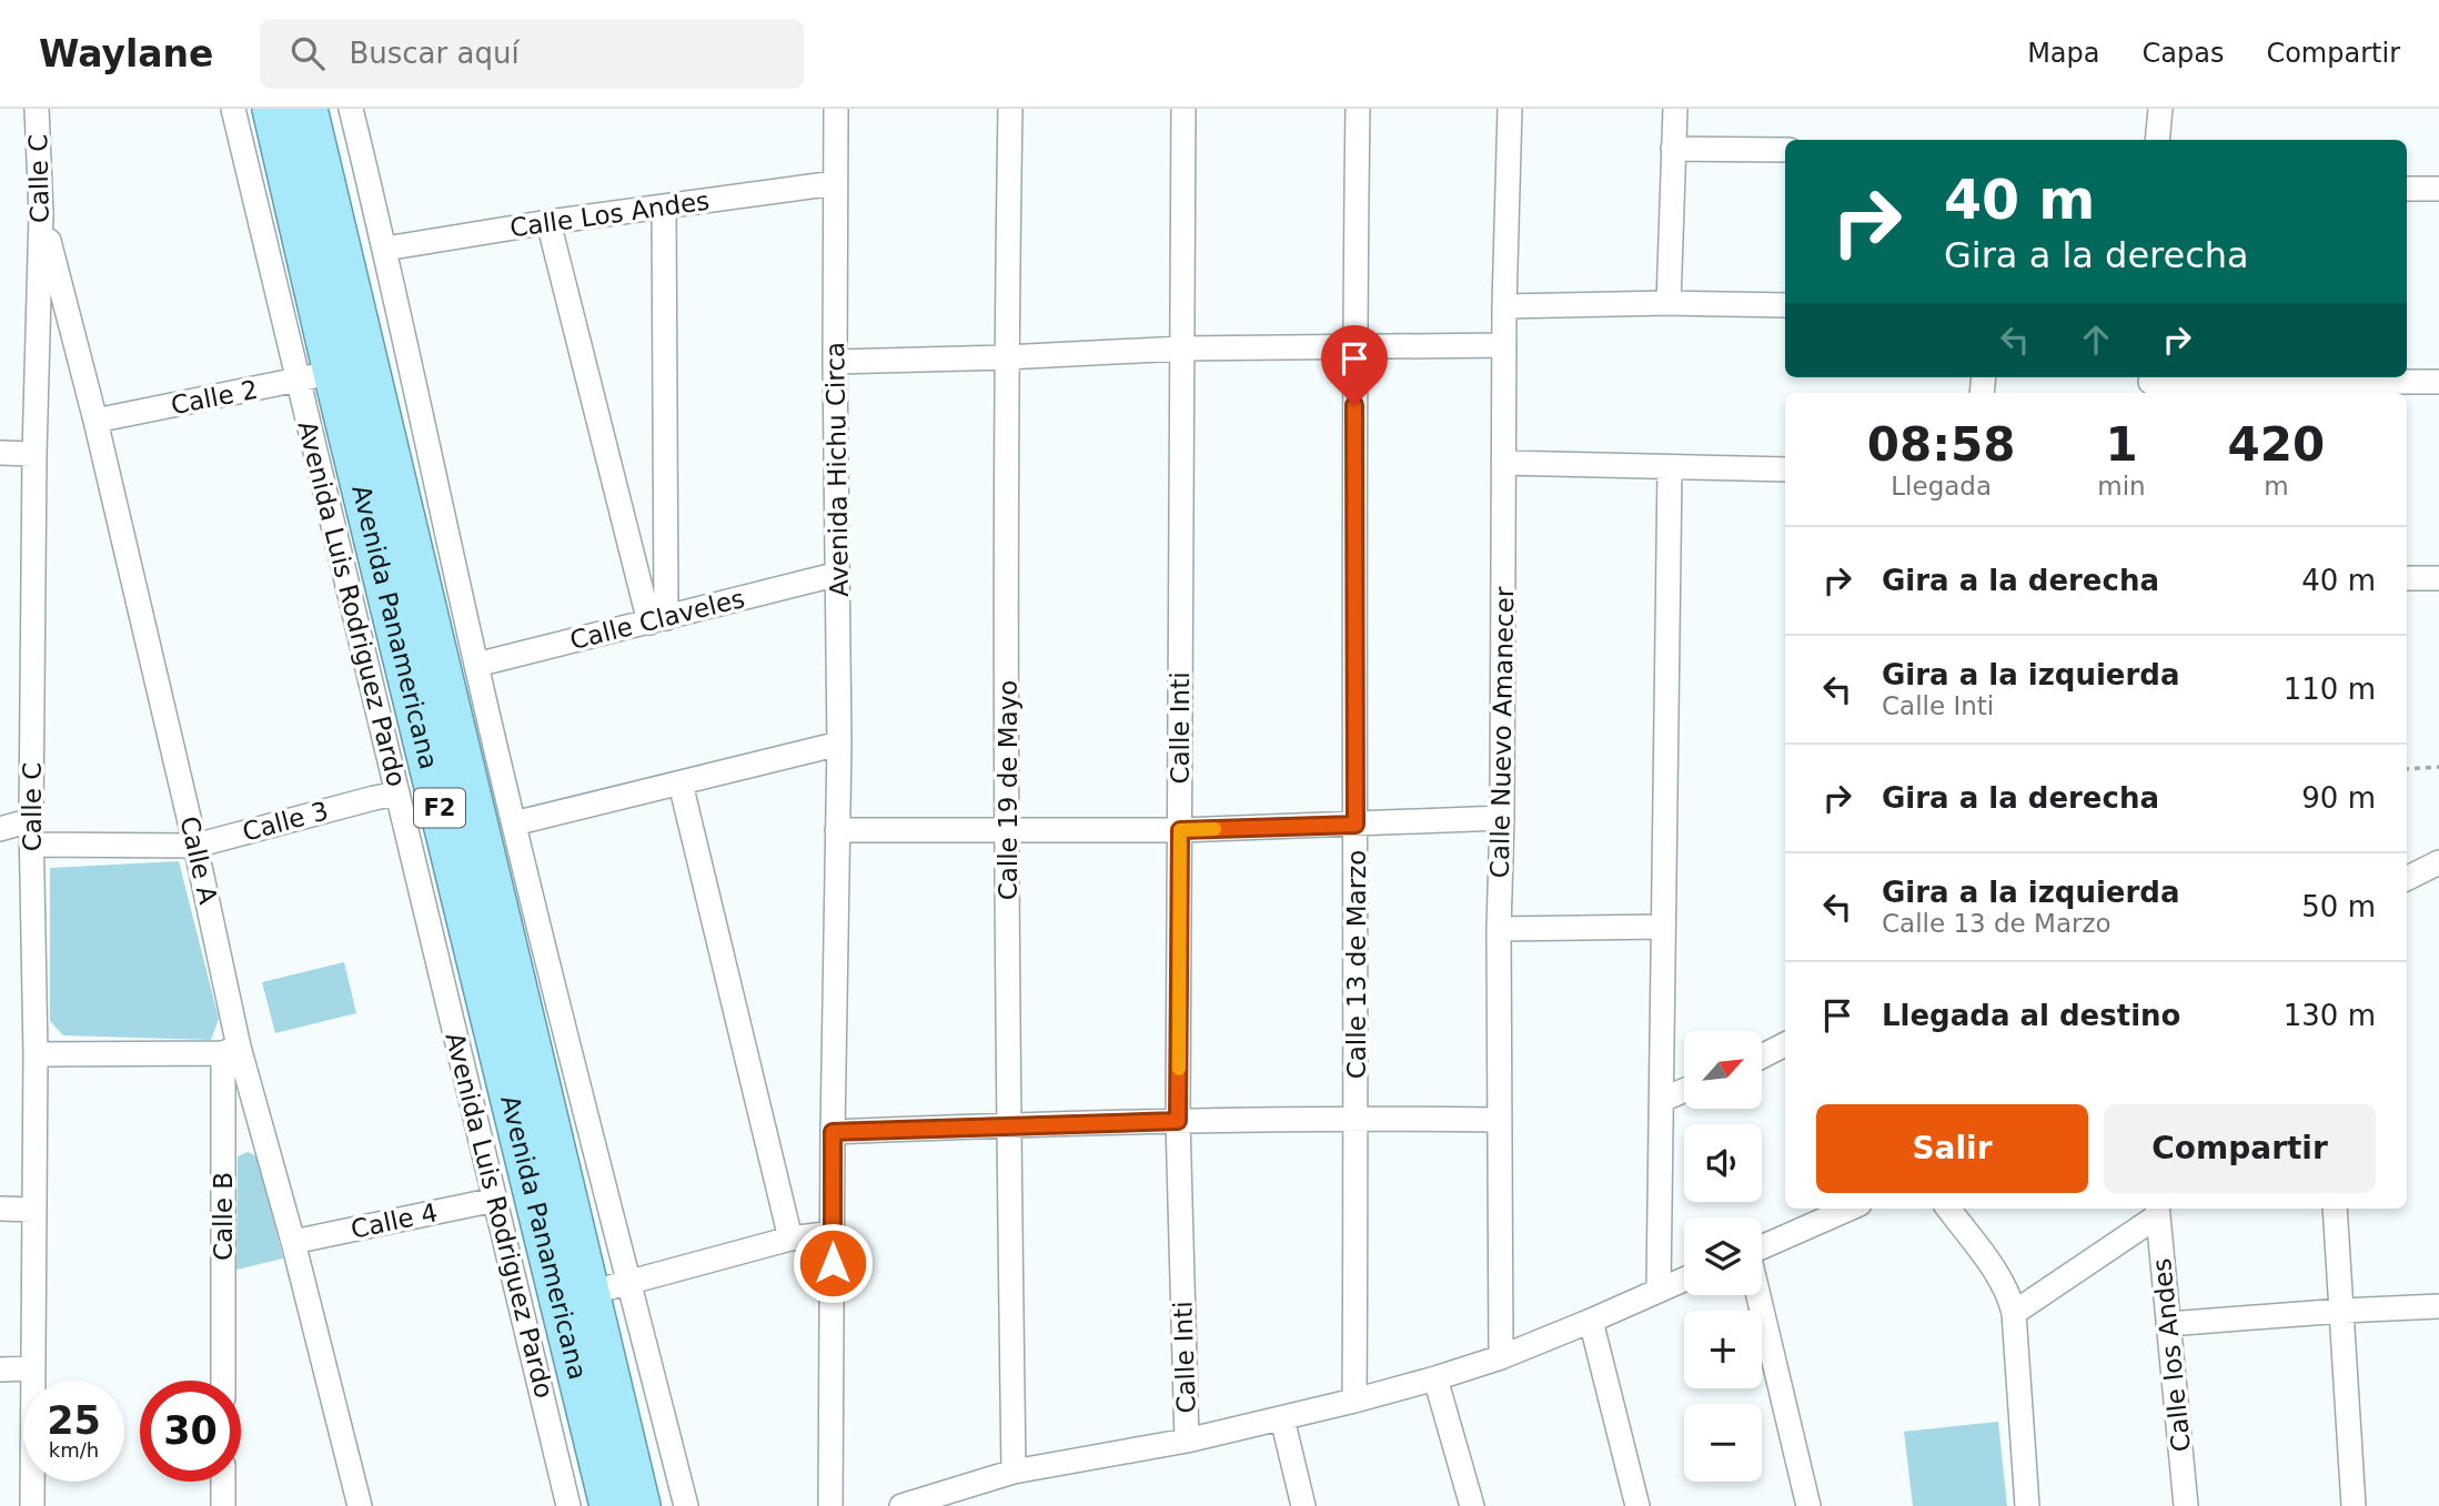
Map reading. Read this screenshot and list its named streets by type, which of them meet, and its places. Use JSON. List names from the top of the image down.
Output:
{
  "streets": {
    "highway": ["Avenida Panamericana", "F2"],
    "street": [
      "Calle C",
      "Calle Los Andes",
      "Calle 2",
      "Avenida Hichu Circa",
      "Avenida Luis Rodriguez Pardo",
      "Calle Claveles",
      "Calle Inti",
      "Calle Nuevo Amanecer",
      "Calle 19 de Mayo",
      "Calle 3",
      "Calle A",
      "Calle 13 de Marzo",
      "Calle B",
      "Calle 4",
      "Calle los Andes"
    ]
  },
  "crossings": [
    ["Calle C", "Calle 3"],
    ["Calle C", "Calle A"],
    ["Calle Los Andes", "Avenida Hichu Circa"],
    ["Calle 2", "Avenida Luis Rodriguez Pardo"],
    ["Calle 2", "Avenida Panamericana"],
    ["Calle 2", "Calle A"],
    ["Avenida Hichu Circa", "Calle Claveles"],
    ["Avenida Luis Rodriguez Pardo", "Avenida Panamericana"],
    ["Avenida Luis Rodriguez Pardo", "Calle 3"],
    ["Avenida Luis Rodriguez Pardo", "Calle 4"],
    ["Calle 3", "Calle A"],
    ["Calle A", "Calle B"],
    ["Calle A", "Calle 4"]
  ],
  "north": "top right",
  "page": {
    "header": "Waylane",
    "search": "Buscar aquí",
    "nav": ["Mapa", "Capas", "Compartir"],
    "turn": ["40 m", "Gira a la derecha"],
    "eta": [
      "08:58",
      "Llegada",
      "1",
      "min",
      "420",
      "m"
    ],
    "list": [
      {
        "name": "Gira a la derecha",
        "value": "40 m"
      },
      {
        "name": "Gira a la izquierda",
        "note": "Calle Inti",
        "value": "110 m"
      },
      {
        "name": "Gira a la derecha",
        "value": "90 m"
      },
      {
        "name": "Gira a la izquierda",
        "note": "Calle 13 de Marzo",
        "value": "50 m"
      },
      {
        "name": "Llegada al destino",
        "value": "130 m"
      }
    ],
    "map_buttons": ["+", "−"],
    "buttons": ["Salir", "Compartir"],
    "speed": "25 km/h",
    "limit": "30"
  }
}
